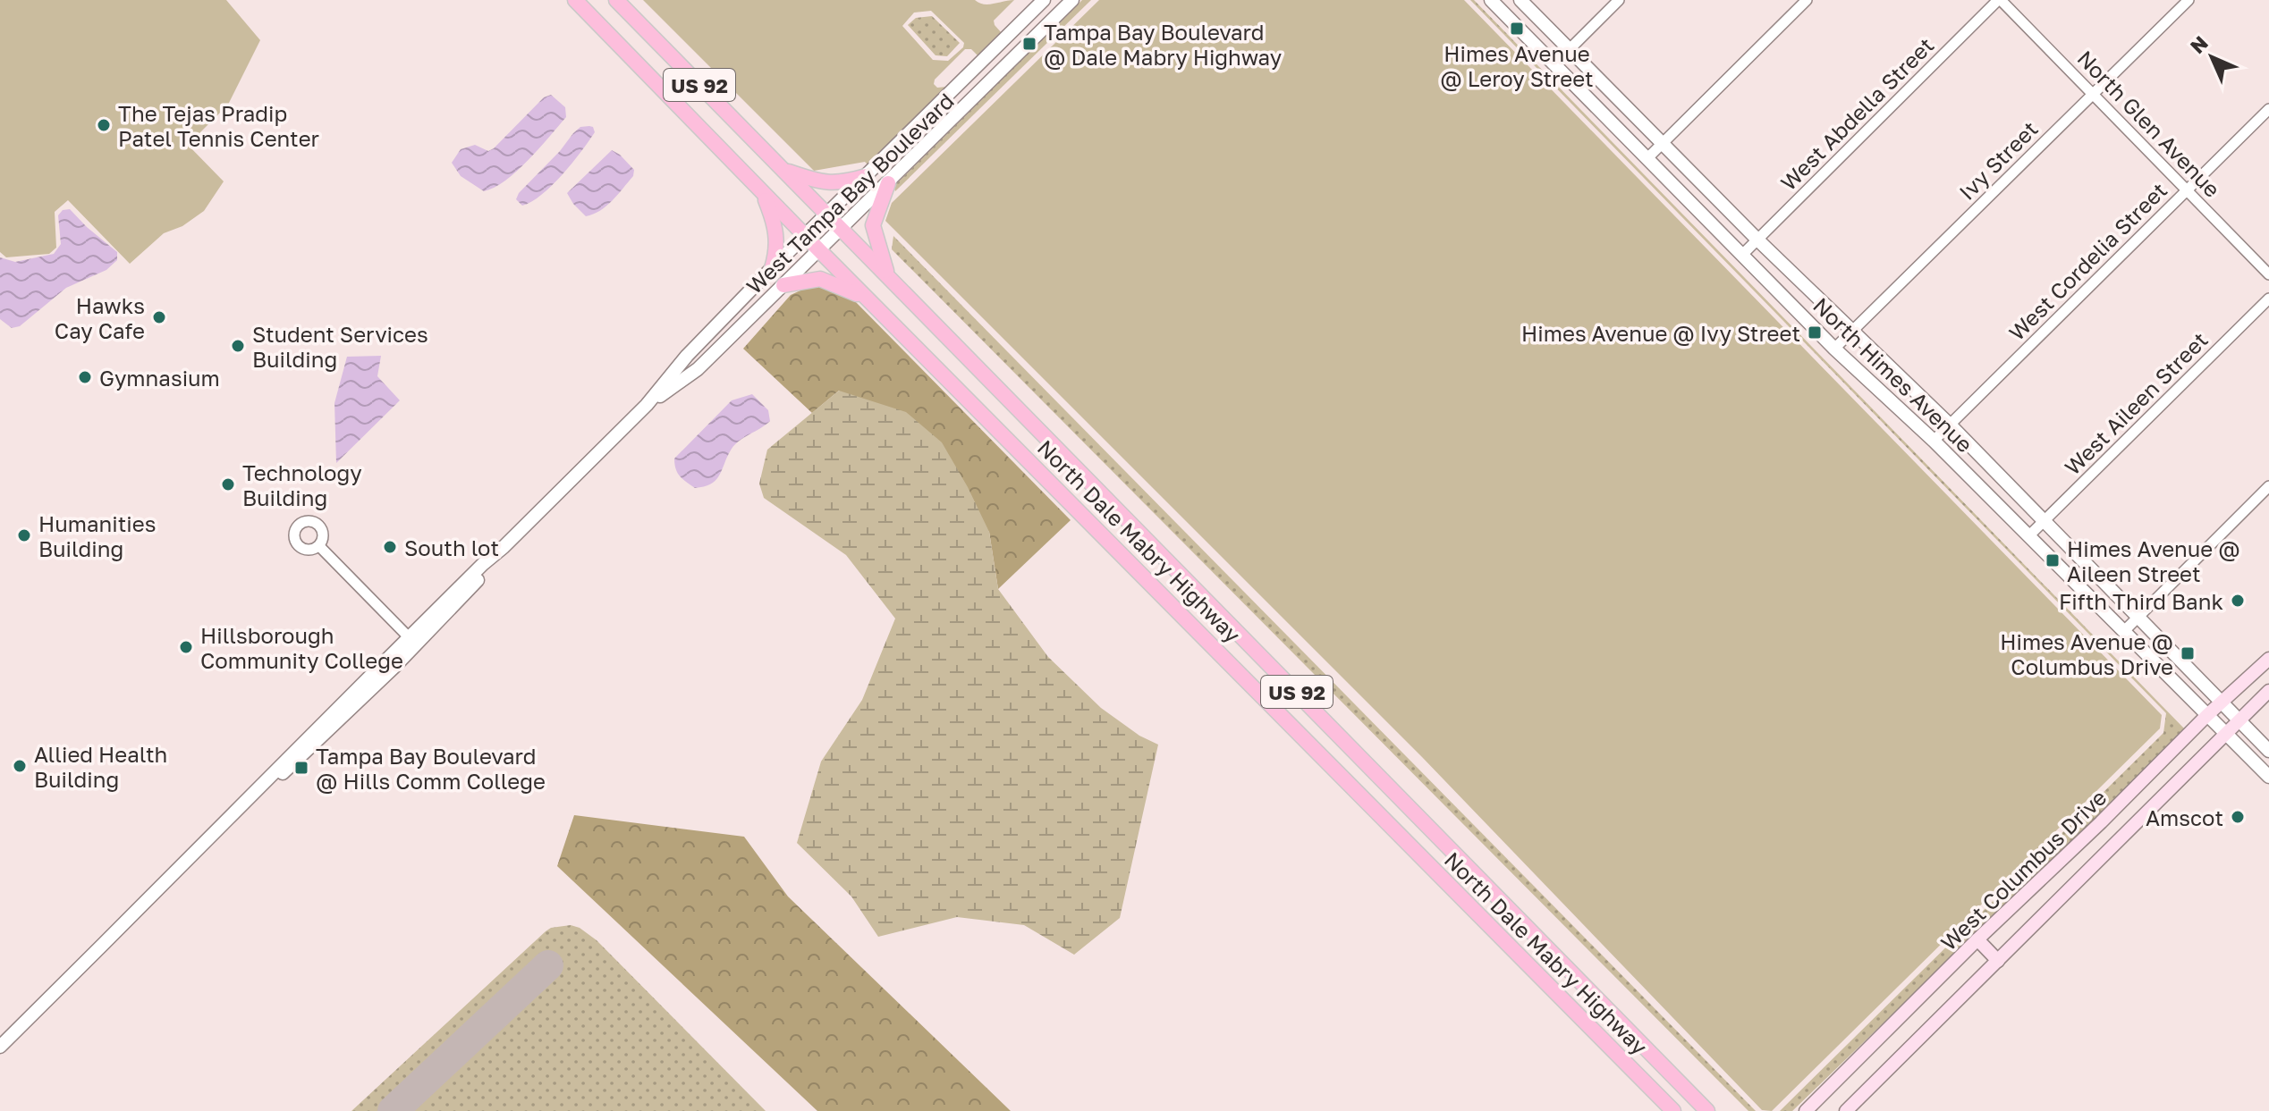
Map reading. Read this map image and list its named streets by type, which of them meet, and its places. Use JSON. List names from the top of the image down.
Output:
{
  "streets": {
    "main road": ["US 92", "North Dale Mabry Highway", "West Columbus Drive"],
    "street": [
      "West Abdella Street",
      "North Glen Avenue",
      "Ivy Street",
      "West Tampa Bay Boulevard",
      "West Cordelia Street",
      "North Himes Avenue",
      "West Aileen Street"
    ]
  },
  "crossings": [
    ["West Abdella Street", "North Glen Avenue"],
    ["West Abdella Street", "North Himes Avenue"],
    ["North Glen Avenue", "Ivy Street"],
    ["North Glen Avenue", "West Cordelia Street"],
    ["Ivy Street", "North Himes Avenue"],
    ["West Tampa Bay Boulevard", "North Dale Mabry Highway"],
    ["West Cordelia Street", "North Himes Avenue"],
    ["North Himes Avenue", "West Aileen Street"],
    ["North Himes Avenue", "West Columbus Drive"]
  ],
  "places": {
    "transit": [
      "Himes Avenue @ Leroy Street",
      "Tampa Bay Boulevard @ Dale Mabry Highway",
      "Himes Avenue @ Ivy Street",
      "Himes Avenue @ Aileen Street",
      "Himes Avenue @ Columbus Drive",
      "Tampa Bay Boulevard @ Hills Comm College"
    ],
    "other": [
      "The Tejas Pradip Patel Tennis Center",
      "Hawks Cay Cafe",
      "Student Services Building",
      "Gymnasium",
      "Technology Building",
      "Humanities Building",
      "South lot",
      "Fifth Third Bank",
      "Hillsborough Community College",
      "Allied Health Building",
      "Amscot"
    ]
  },
  "north": "top left"
}
